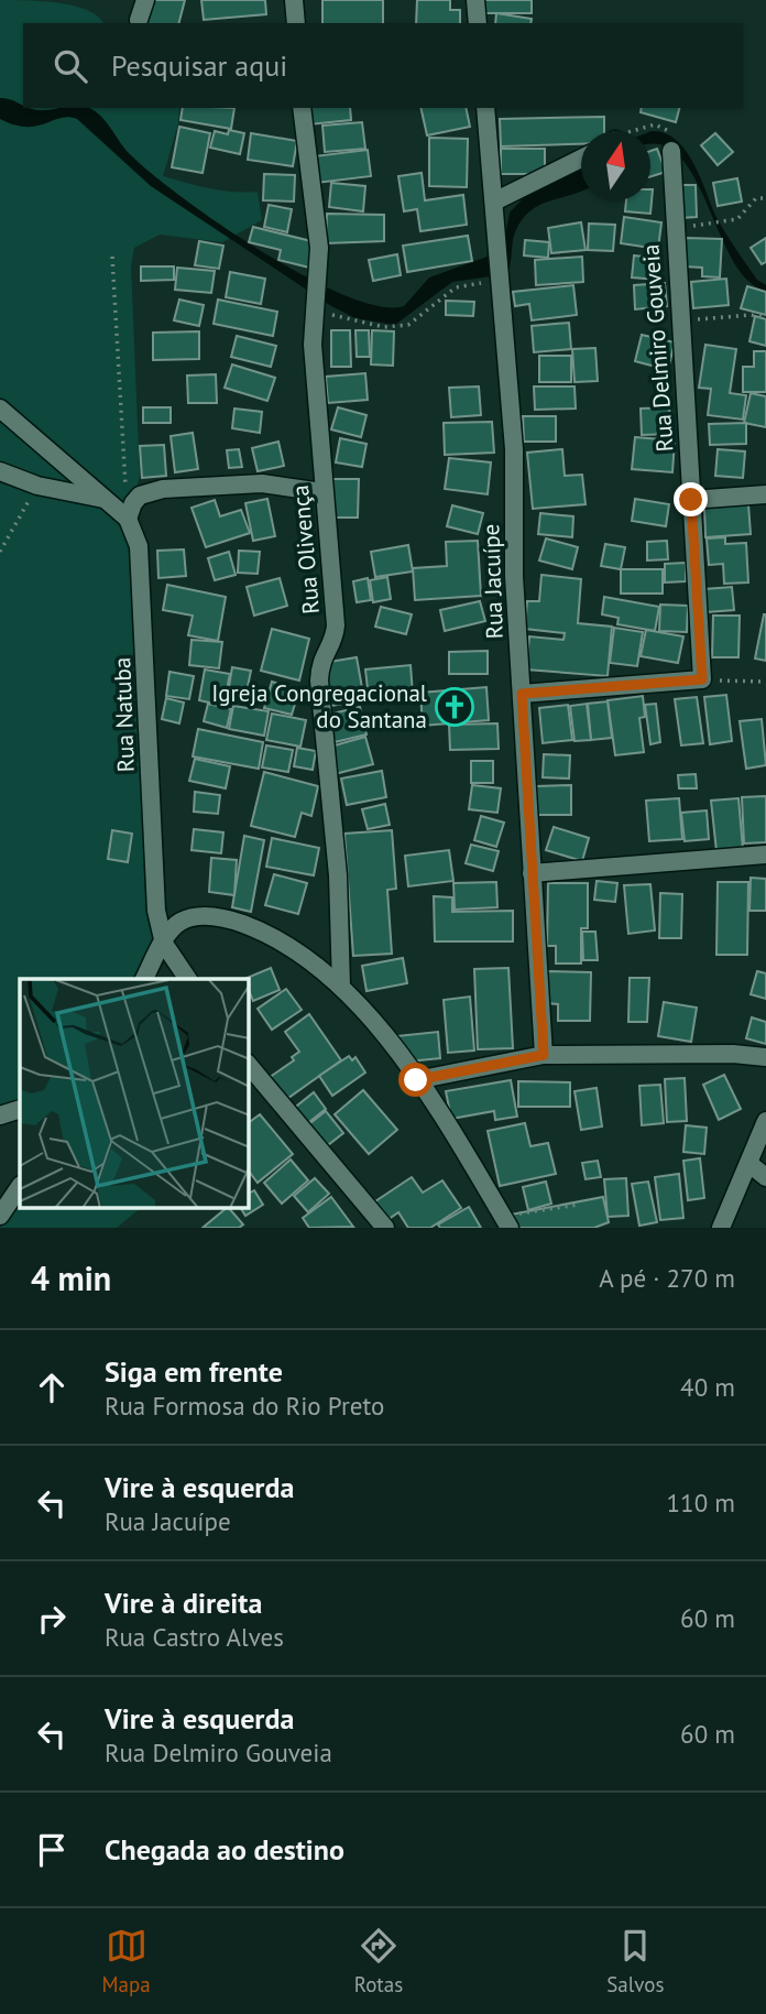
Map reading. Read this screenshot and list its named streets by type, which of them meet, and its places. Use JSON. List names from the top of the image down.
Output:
{
  "streets": {
    "street": [
      "Rua Delmiro Gouveia",
      "Rua Olivença",
      "Rua Jacuípe",
      "Rua Natuba"
    ]
  },
  "places": {
    "church": ["Igreja Congregacional do Santana"]
  },
  "north": "top",
  "page": {
    "search": "Pesquisar aqui",
    "heading": ["4 min", "A pé · 270 m"],
    "list": [
      ["Siga em frente", "Rua Formosa do Rio Preto", "40 m"],
      ["Vire à esquerda", "Rua Jacuípe", "110 m"],
      ["Vire à direita", "Rua Castro Alves", "60 m"],
      ["Vire à esquerda", "Rua Delmiro Gouveia", "60 m"],
      "Chegada ao destino"
    ],
    "nav": ["Mapa", "Rotas", "Salvos"]
  }
}
